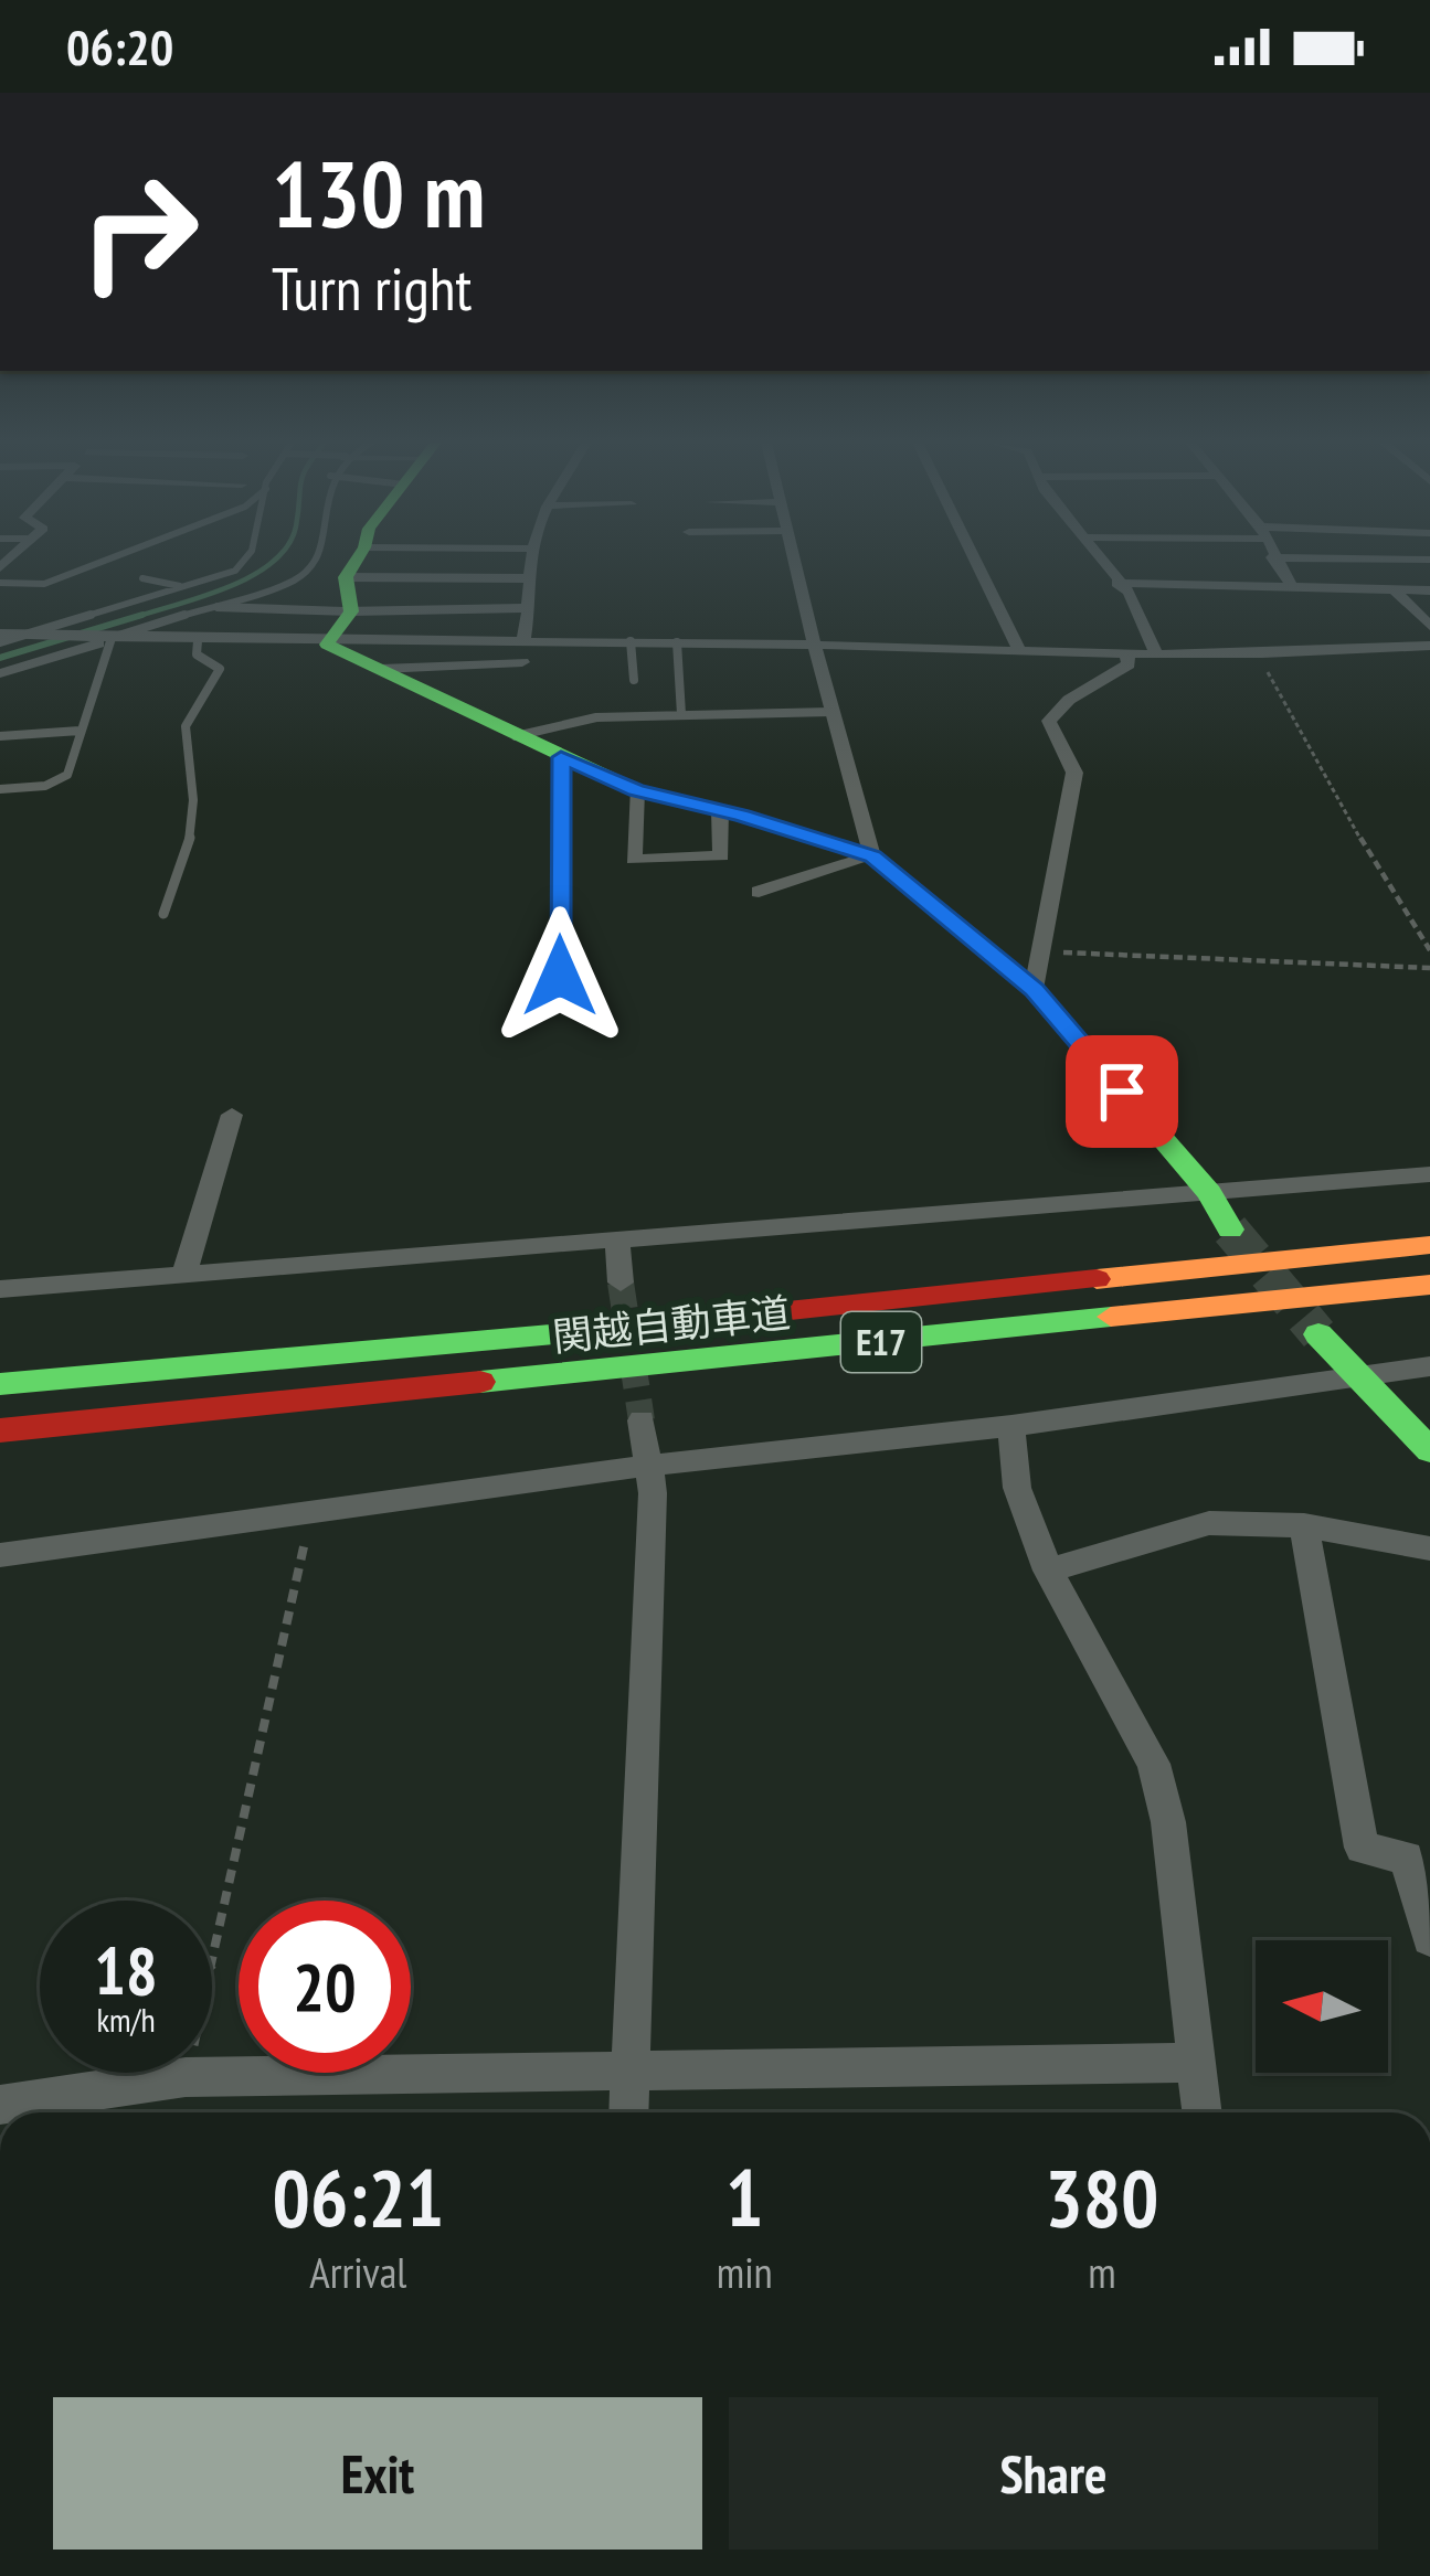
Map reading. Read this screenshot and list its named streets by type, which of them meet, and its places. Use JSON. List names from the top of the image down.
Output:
{
  "streets": {
    "main road": ["関越自動車道", "E17"]
  },
  "north": "left",
  "page": {
    "status": "06:20",
    "turn": ["130 m", "Turn right"],
    "speed": "18 km/h",
    "limit": "20",
    "eta": [
      "06:21",
      "Arrival",
      "1",
      "min",
      "380",
      "m"
    ],
    "buttons": ["Exit", "Share"]
  }
}
